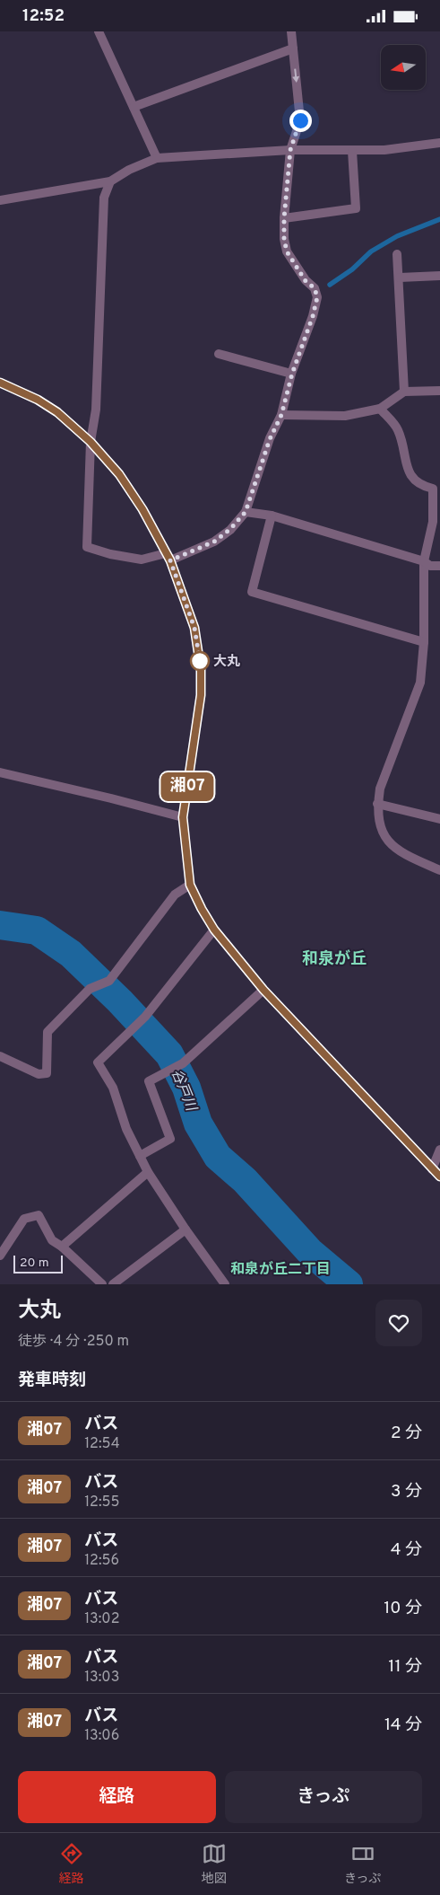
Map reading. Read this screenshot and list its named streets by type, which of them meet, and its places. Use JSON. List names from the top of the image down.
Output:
{
  "districts": ["和泉が丘", "和泉が丘二丁目"],
  "water": ["谷戸川"],
  "places": ["大丸"],
  "lines": ["bus line 湘07"],
  "scale_bar": "20 m",
  "north": "left",
  "page": {
    "status": "12:52",
    "on_map": "湘07",
    "scale": "20 m",
    "heading": [
      ["大丸", "徒歩 · 4 分 · 250 m"],
      "発車時刻"
    ],
    "list": [
      {
        "mark": "湘07",
        "name": "バス",
        "note": "12:54",
        "value": "2 分"
      },
      {
        "mark": "湘07",
        "name": "バス",
        "note": "12:55",
        "value": "3 分"
      },
      {
        "mark": "湘07",
        "name": "バス",
        "note": "12:56",
        "value": "4 分"
      },
      {
        "mark": "湘07",
        "name": "バス",
        "note": "13:02",
        "value": "10 分"
      },
      {
        "mark": "湘07",
        "name": "バス",
        "note": "13:03",
        "value": "11 分"
      },
      {
        "mark": "湘07",
        "name": "バス",
        "note": "13:06",
        "value": "14 分"
      }
    ],
    "buttons": ["経路", "きっぷ"],
    "tabs": ["経路", "地図", "きっぷ"]
  }
}
